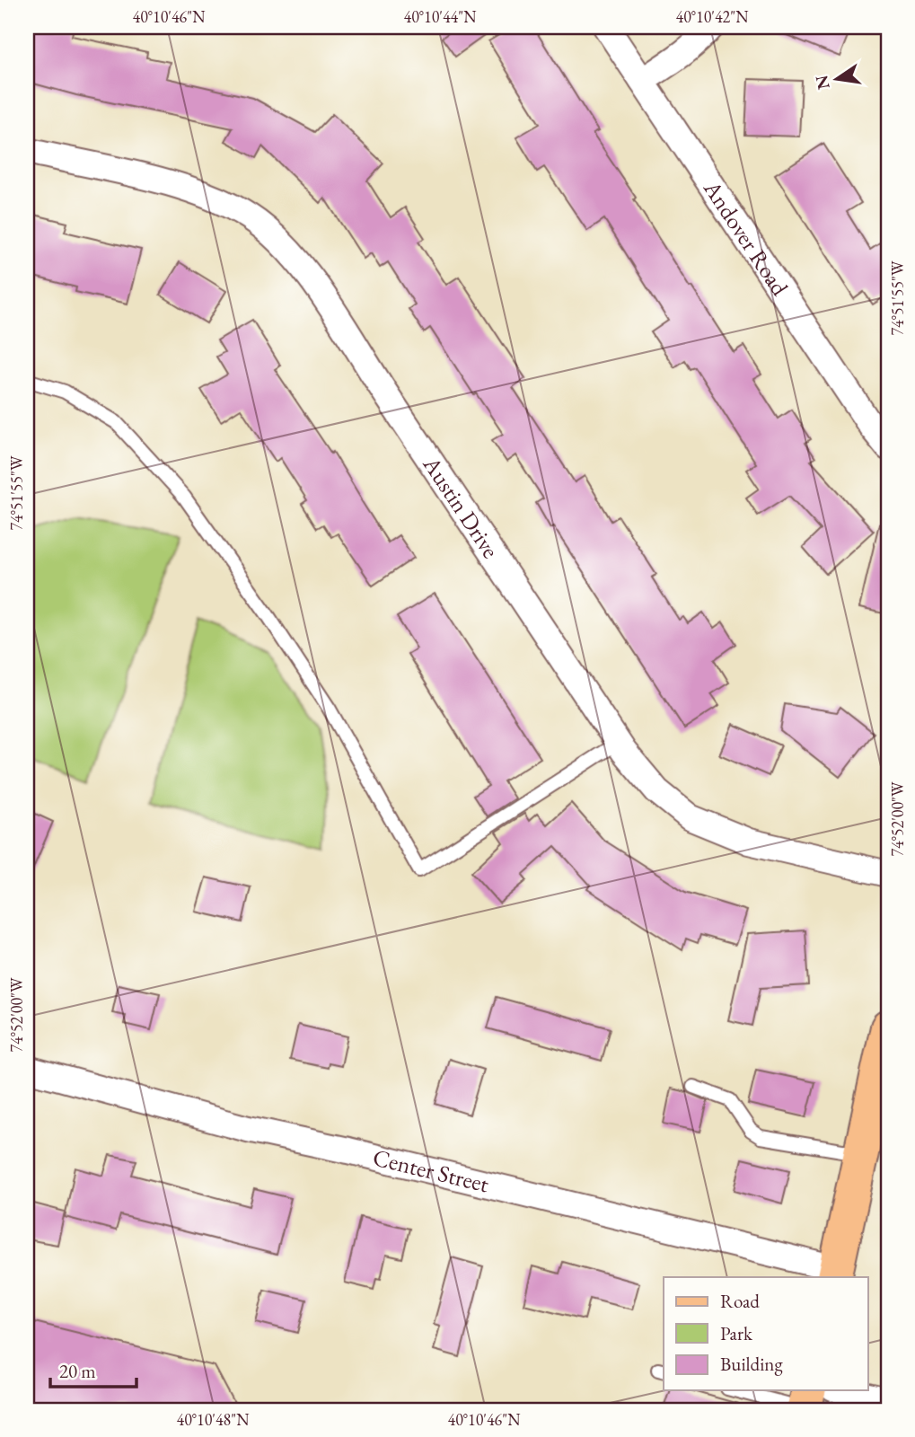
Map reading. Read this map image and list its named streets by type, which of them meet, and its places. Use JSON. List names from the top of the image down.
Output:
{
  "streets": {
    "street": ["Andover Road", "Austin Drive", "Center Street"]
  },
  "legend": ["Road", "Park", "Building"],
  "scale_bar": "20 m",
  "north": "left",
  "coordinates": [
    "40°10'46\"N",
    "40°10'44\"N",
    "40°10'42\"N",
    "74°51'55\"W",
    "74°52'00\"W",
    "40°10'48\"N"
  ]
}
